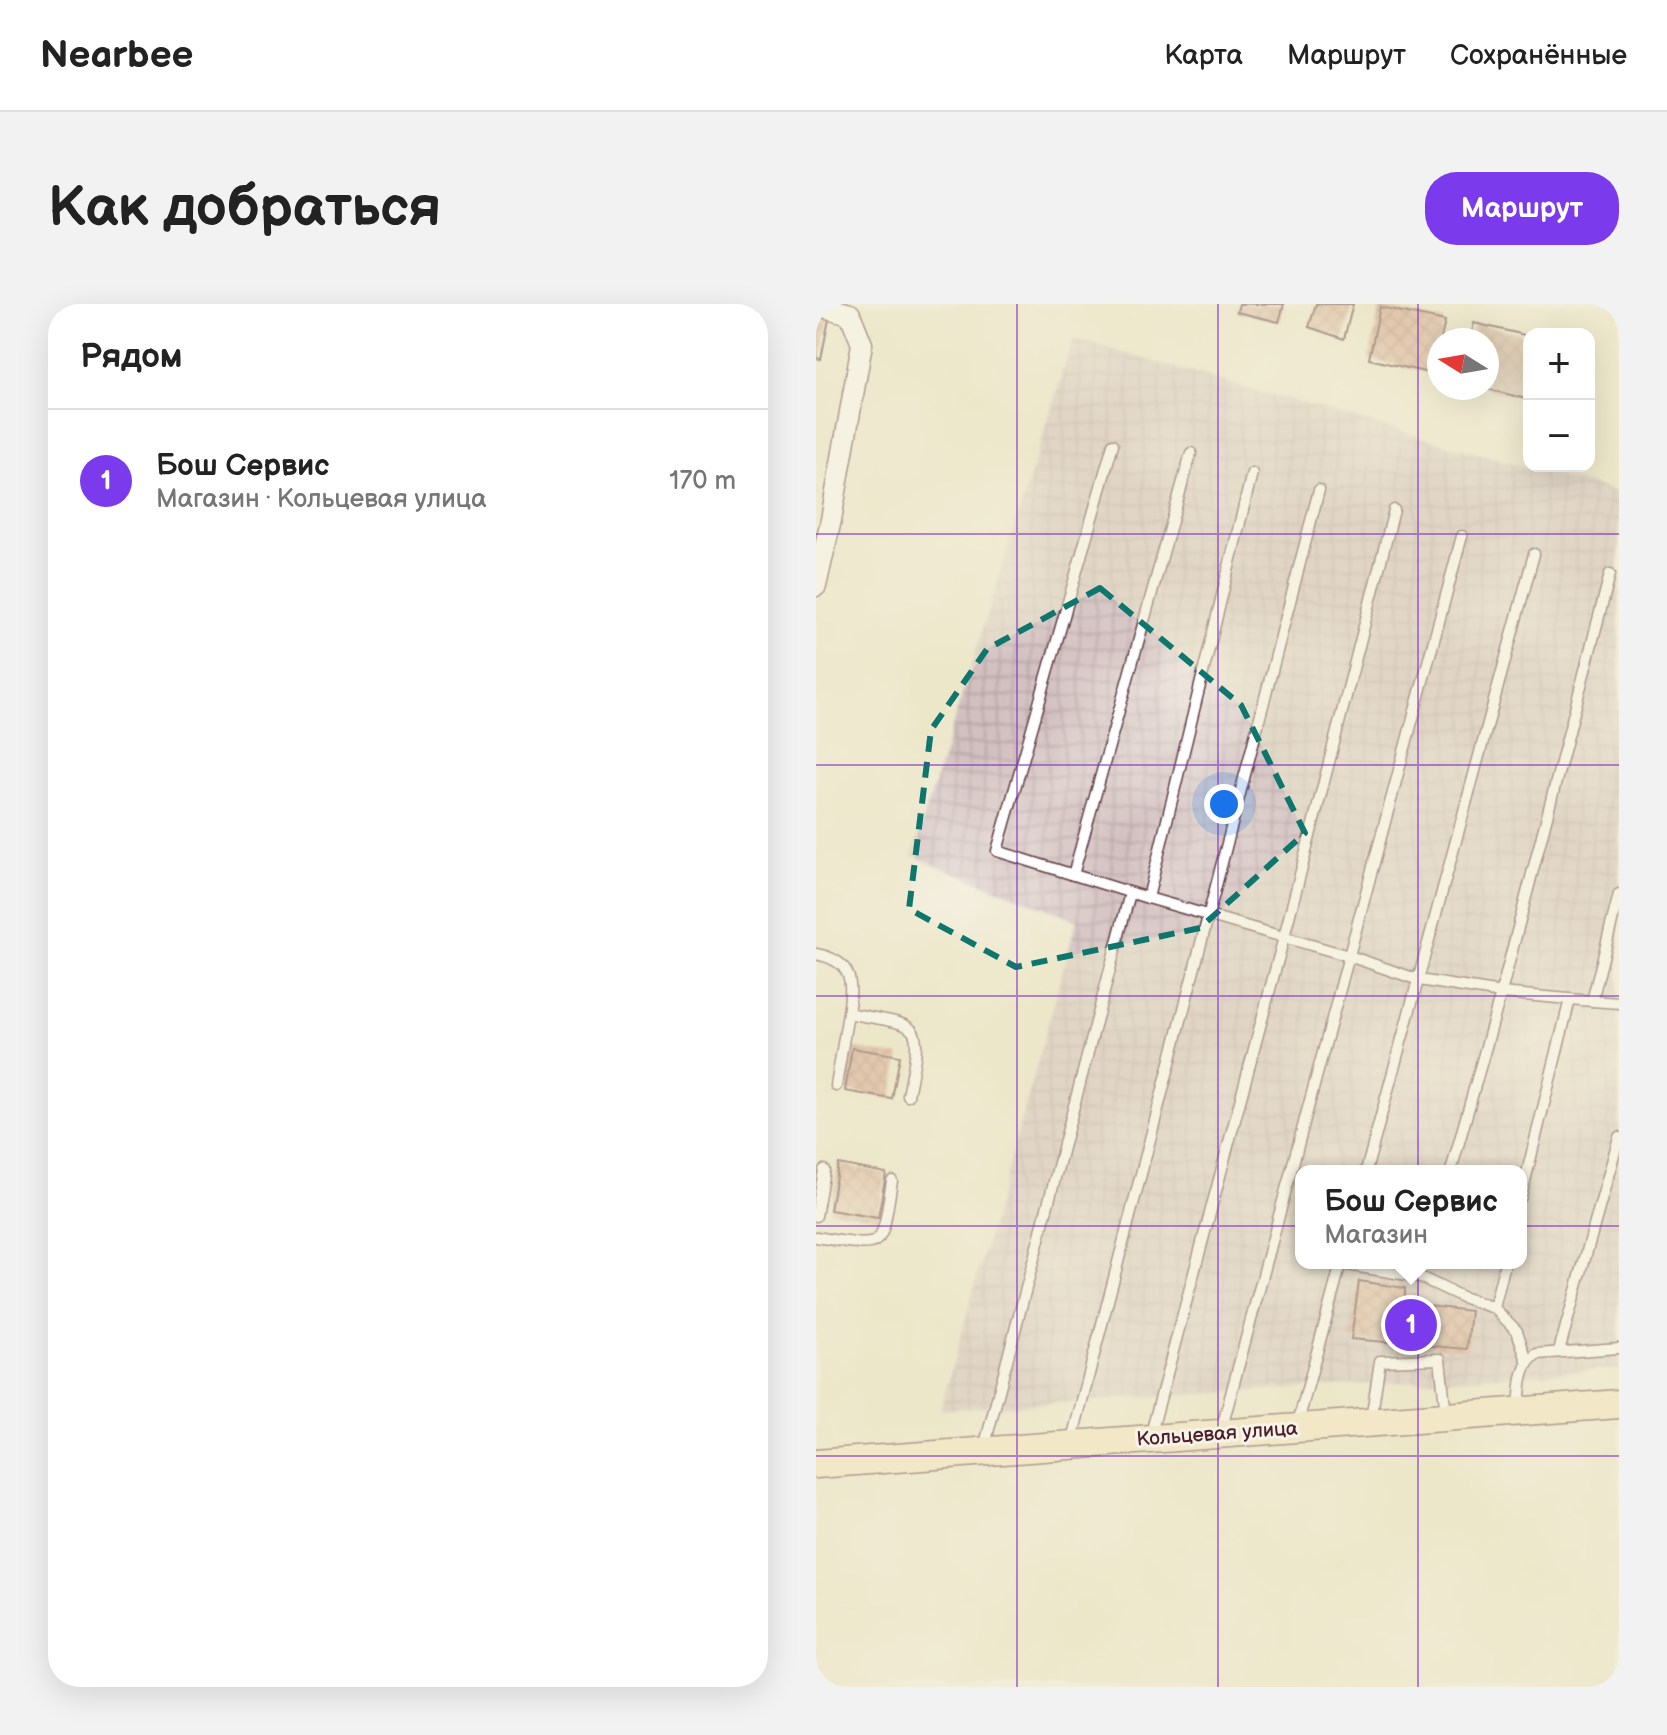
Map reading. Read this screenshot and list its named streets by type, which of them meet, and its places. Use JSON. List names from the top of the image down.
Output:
{
  "streets": {
    "main road": ["Кольцевая улица"]
  },
  "north": "left",
  "page": {
    "header": "Nearbee",
    "nav": ["Карта", "Маршрут", "Сохранённые"],
    "buttons": "Маршрут",
    "title": "Как добраться",
    "heading": "Рядом",
    "map_buttons": ["+", "−"],
    "list": [
      {
        "mark": "1",
        "name": "Бош Сервис",
        "note": "Магазин · Кольцевая улица",
        "value": "170 m"
      }
    ],
    "popup": ["Бош Сервис", "Магазин"],
    "pins": "1"
  }
}
